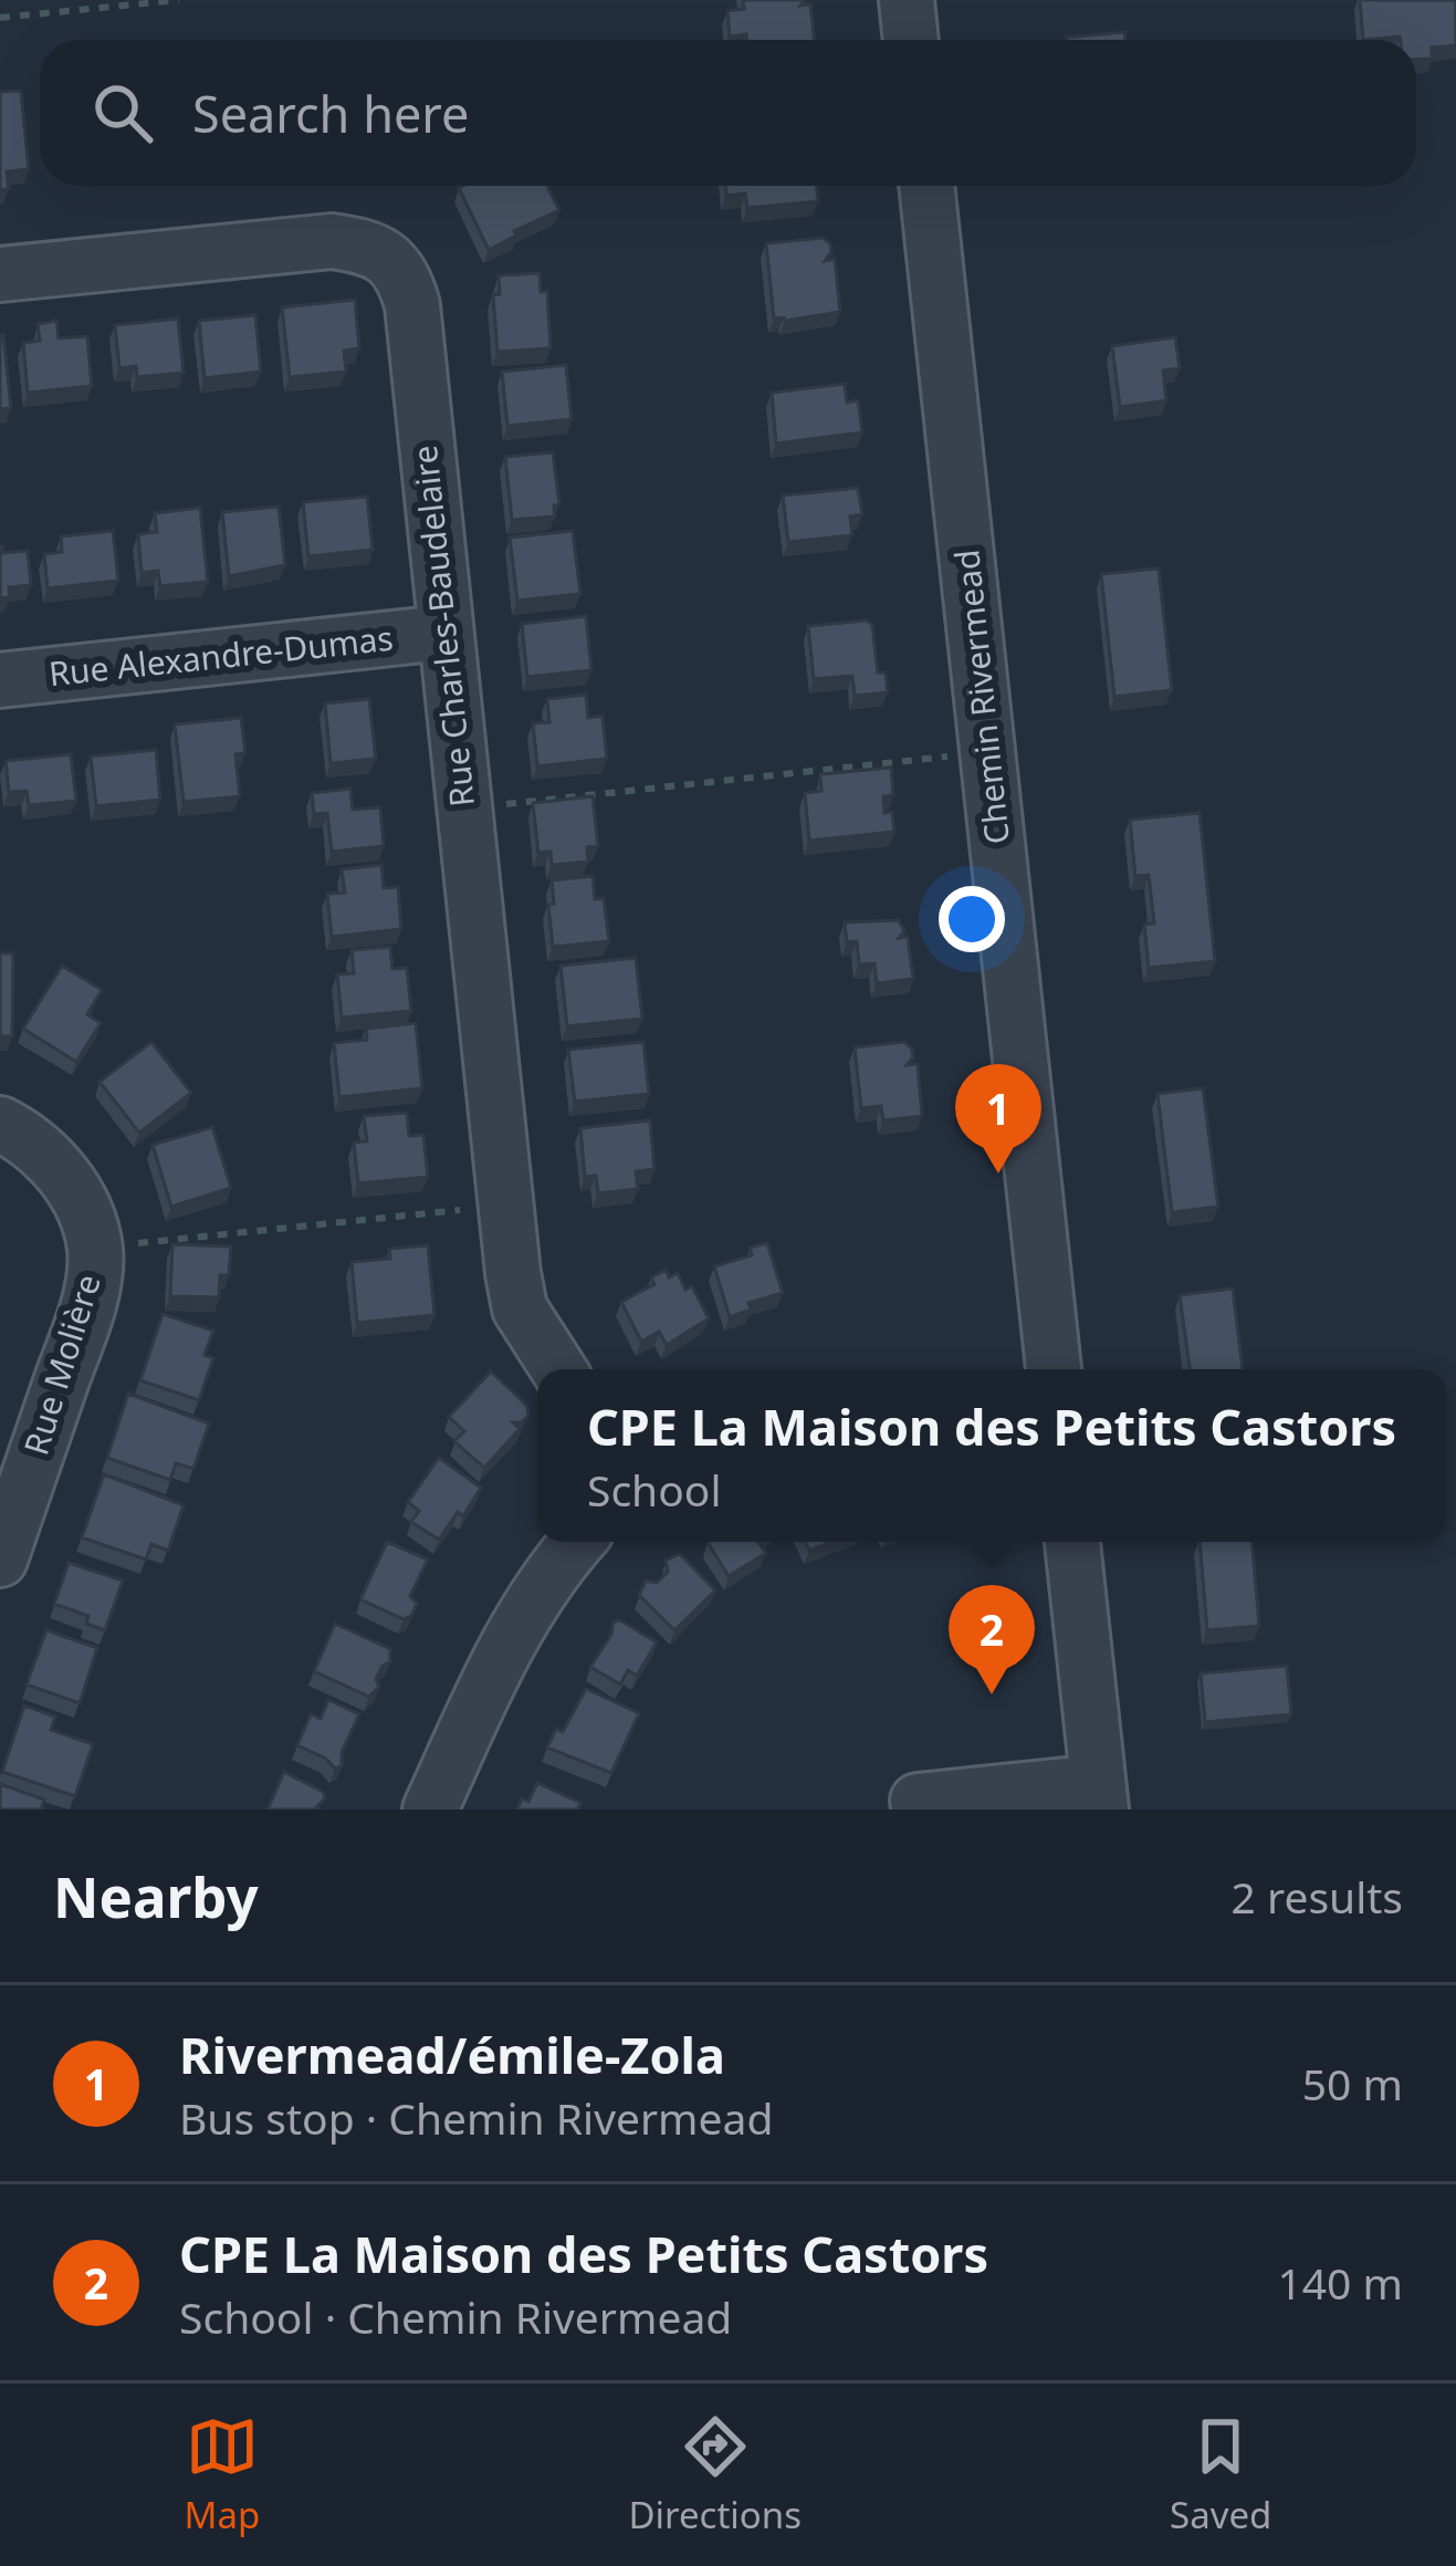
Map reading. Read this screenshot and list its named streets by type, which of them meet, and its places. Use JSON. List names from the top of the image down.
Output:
{
  "streets": {
    "street": [
      "Rue Charles-Baudelaire",
      "Rue Alexandre-Dumas",
      "Chemin Rivermead",
      "Rue Molière"
    ]
  },
  "crossings": [
    ["Rue Charles-Baudelaire", "Rue Alexandre-Dumas"]
  ],
  "page": {
    "search": "Search here",
    "pins": ["1", "2"],
    "popup": ["CPE La Maison des Petits Castors", "School"],
    "heading": ["Nearby", "2 results"],
    "list": [
      {
        "mark": "1",
        "name": "Rivermead/émile-Zola",
        "note": "Bus stop · Chemin Rivermead",
        "value": "50 m"
      },
      {
        "mark": "2",
        "name": "CPE La Maison des Petits Castors",
        "note": "School · Chemin Rivermead",
        "value": "140 m"
      }
    ],
    "nav": ["Map", "Directions", "Saved"]
  }
}
